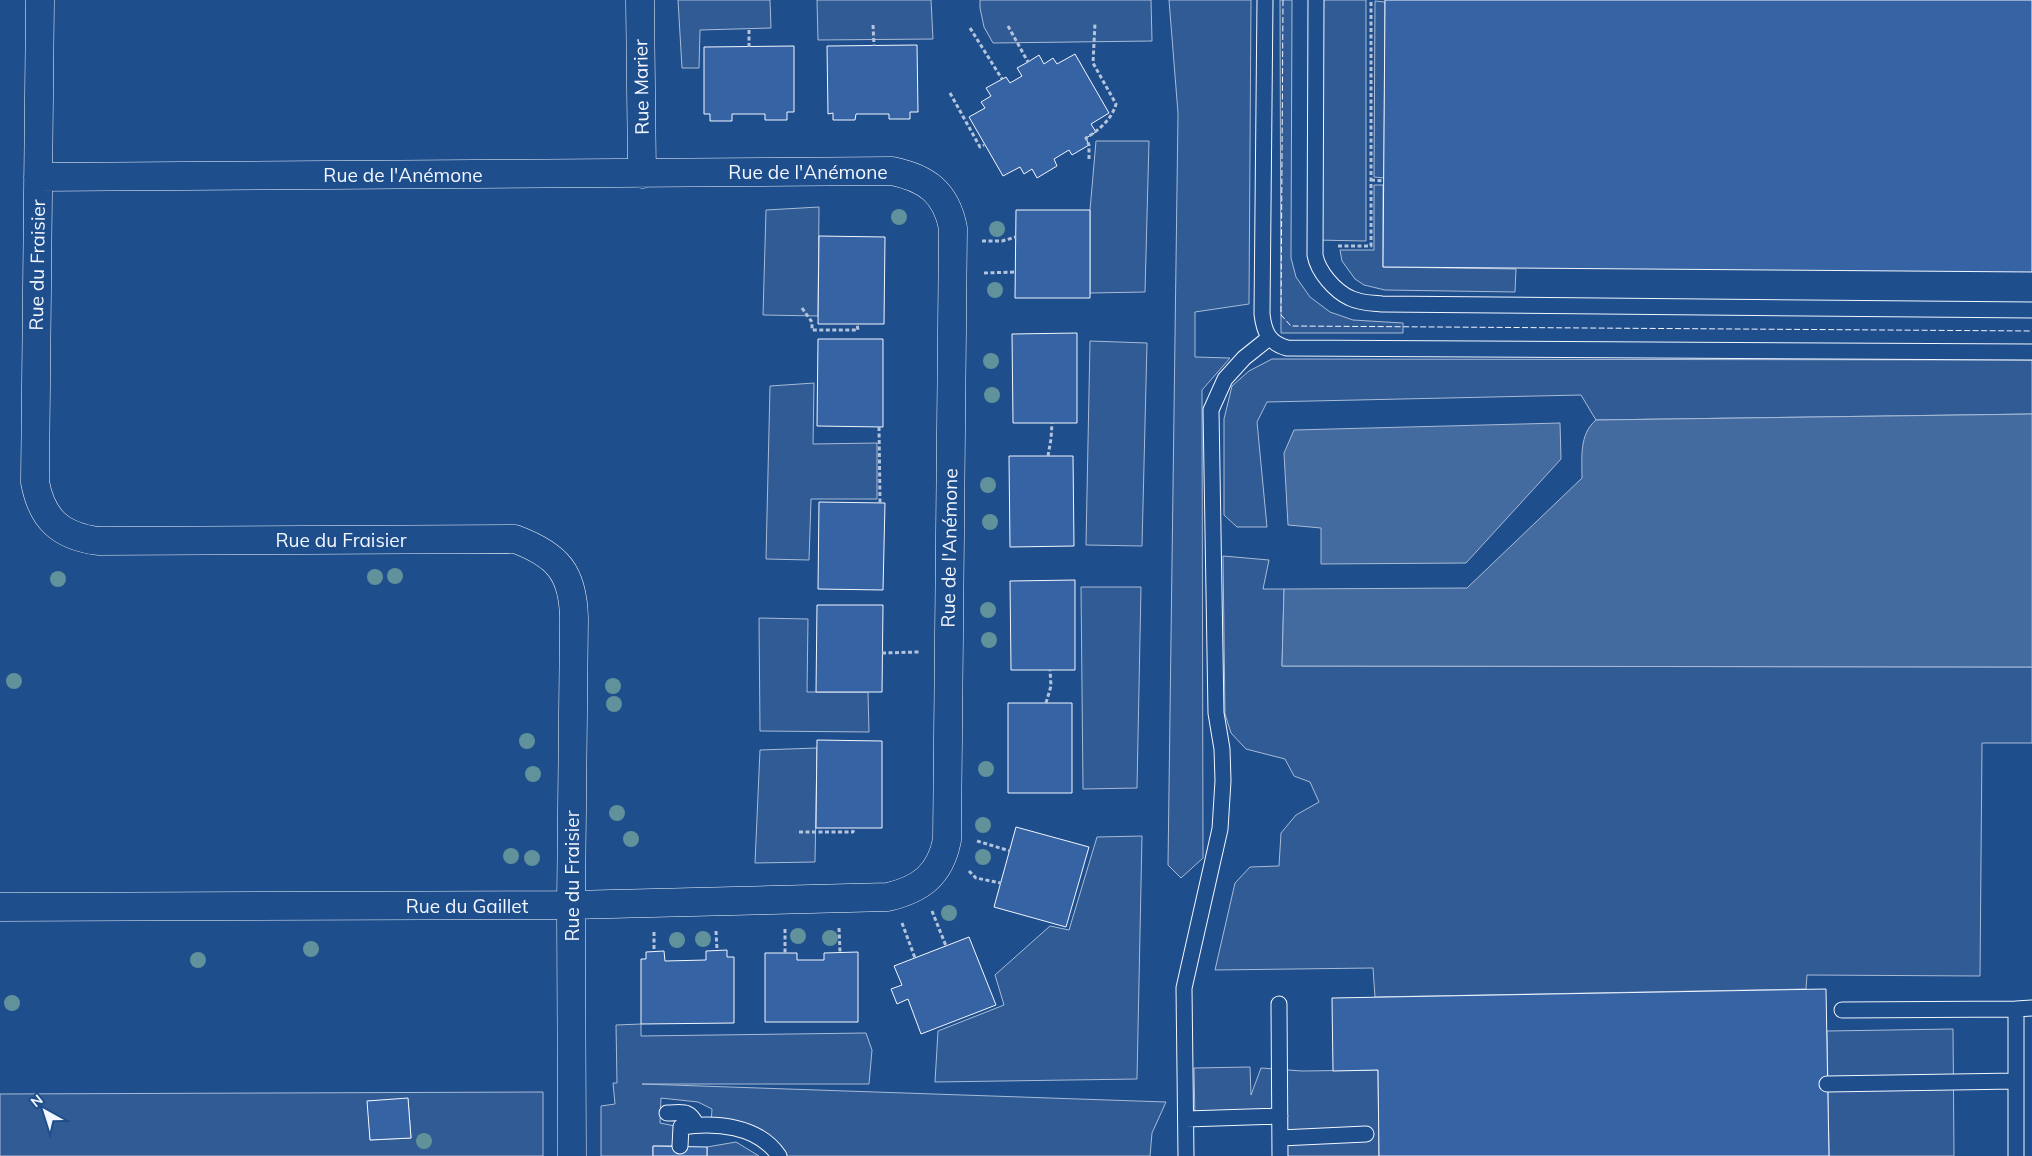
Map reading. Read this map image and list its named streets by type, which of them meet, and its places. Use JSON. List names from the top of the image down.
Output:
{
  "streets": {
    "street": [
      "Rue Marier",
      "Rue de l'Anémone",
      "Rue du Fraisier",
      "Rue du Gaillet"
    ]
  },
  "crossings": [
    ["Rue Marier", "Rue de l'Anémone"],
    ["Rue de l'Anémone", "Rue du Fraisier"],
    ["Rue de l'Anémone", "Rue du Gaillet"],
    ["Rue du Fraisier", "Rue du Gaillet"]
  ],
  "north": "top left"
}
